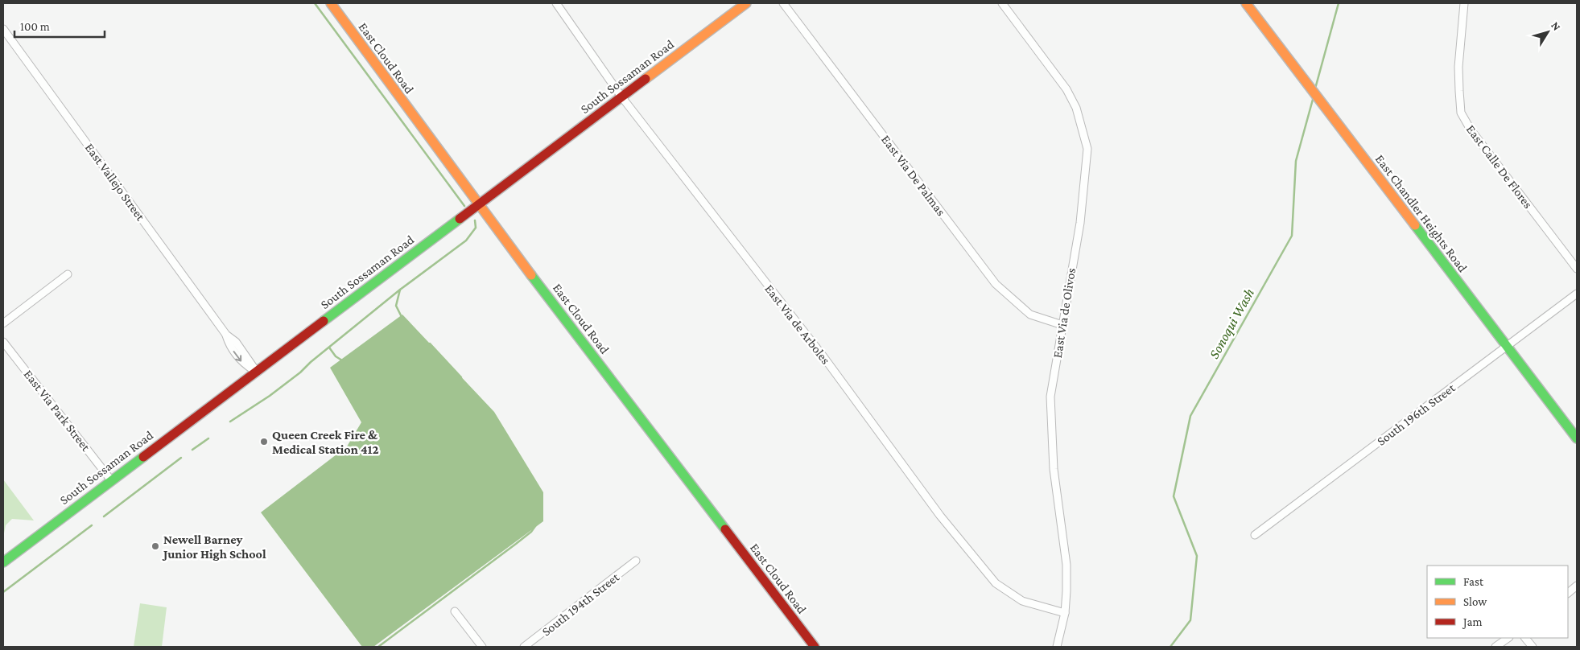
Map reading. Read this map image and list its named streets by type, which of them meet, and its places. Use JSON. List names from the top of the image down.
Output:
{
  "streets": {
    "main road": ["East Cloud Road", "South Sossaman Road", "East Chandler Heights Road"],
    "street": [
      "East Calle De Flores",
      "East Via De Palmas",
      "East Vallejo Street",
      "East Via de Olivos",
      "East Via de Arboles",
      "East Via Park Street",
      "South 196th Street",
      "South 194th Street"
    ]
  },
  "crossings": [
    ["East Cloud Road", "South Sossaman Road"],
    ["South Sossaman Road", "East Vallejo Street"],
    ["South Sossaman Road", "East Via de Arboles"],
    ["South Sossaman Road", "East Via Park Street"],
    ["East Via De Palmas", "East Via de Olivos"],
    ["East Chandler Heights Road", "South 196th Street"],
    ["East Via de Olivos", "East Via de Arboles"]
  ],
  "water": ["Sonoqui Wash"],
  "places": ["Queen Creek Fire & Medical Station 412", "Newell Barney Junior High School"],
  "legend": ["Fast", "Slow", "Jam"],
  "scale_bar": "100 m",
  "north": "top right"
}
